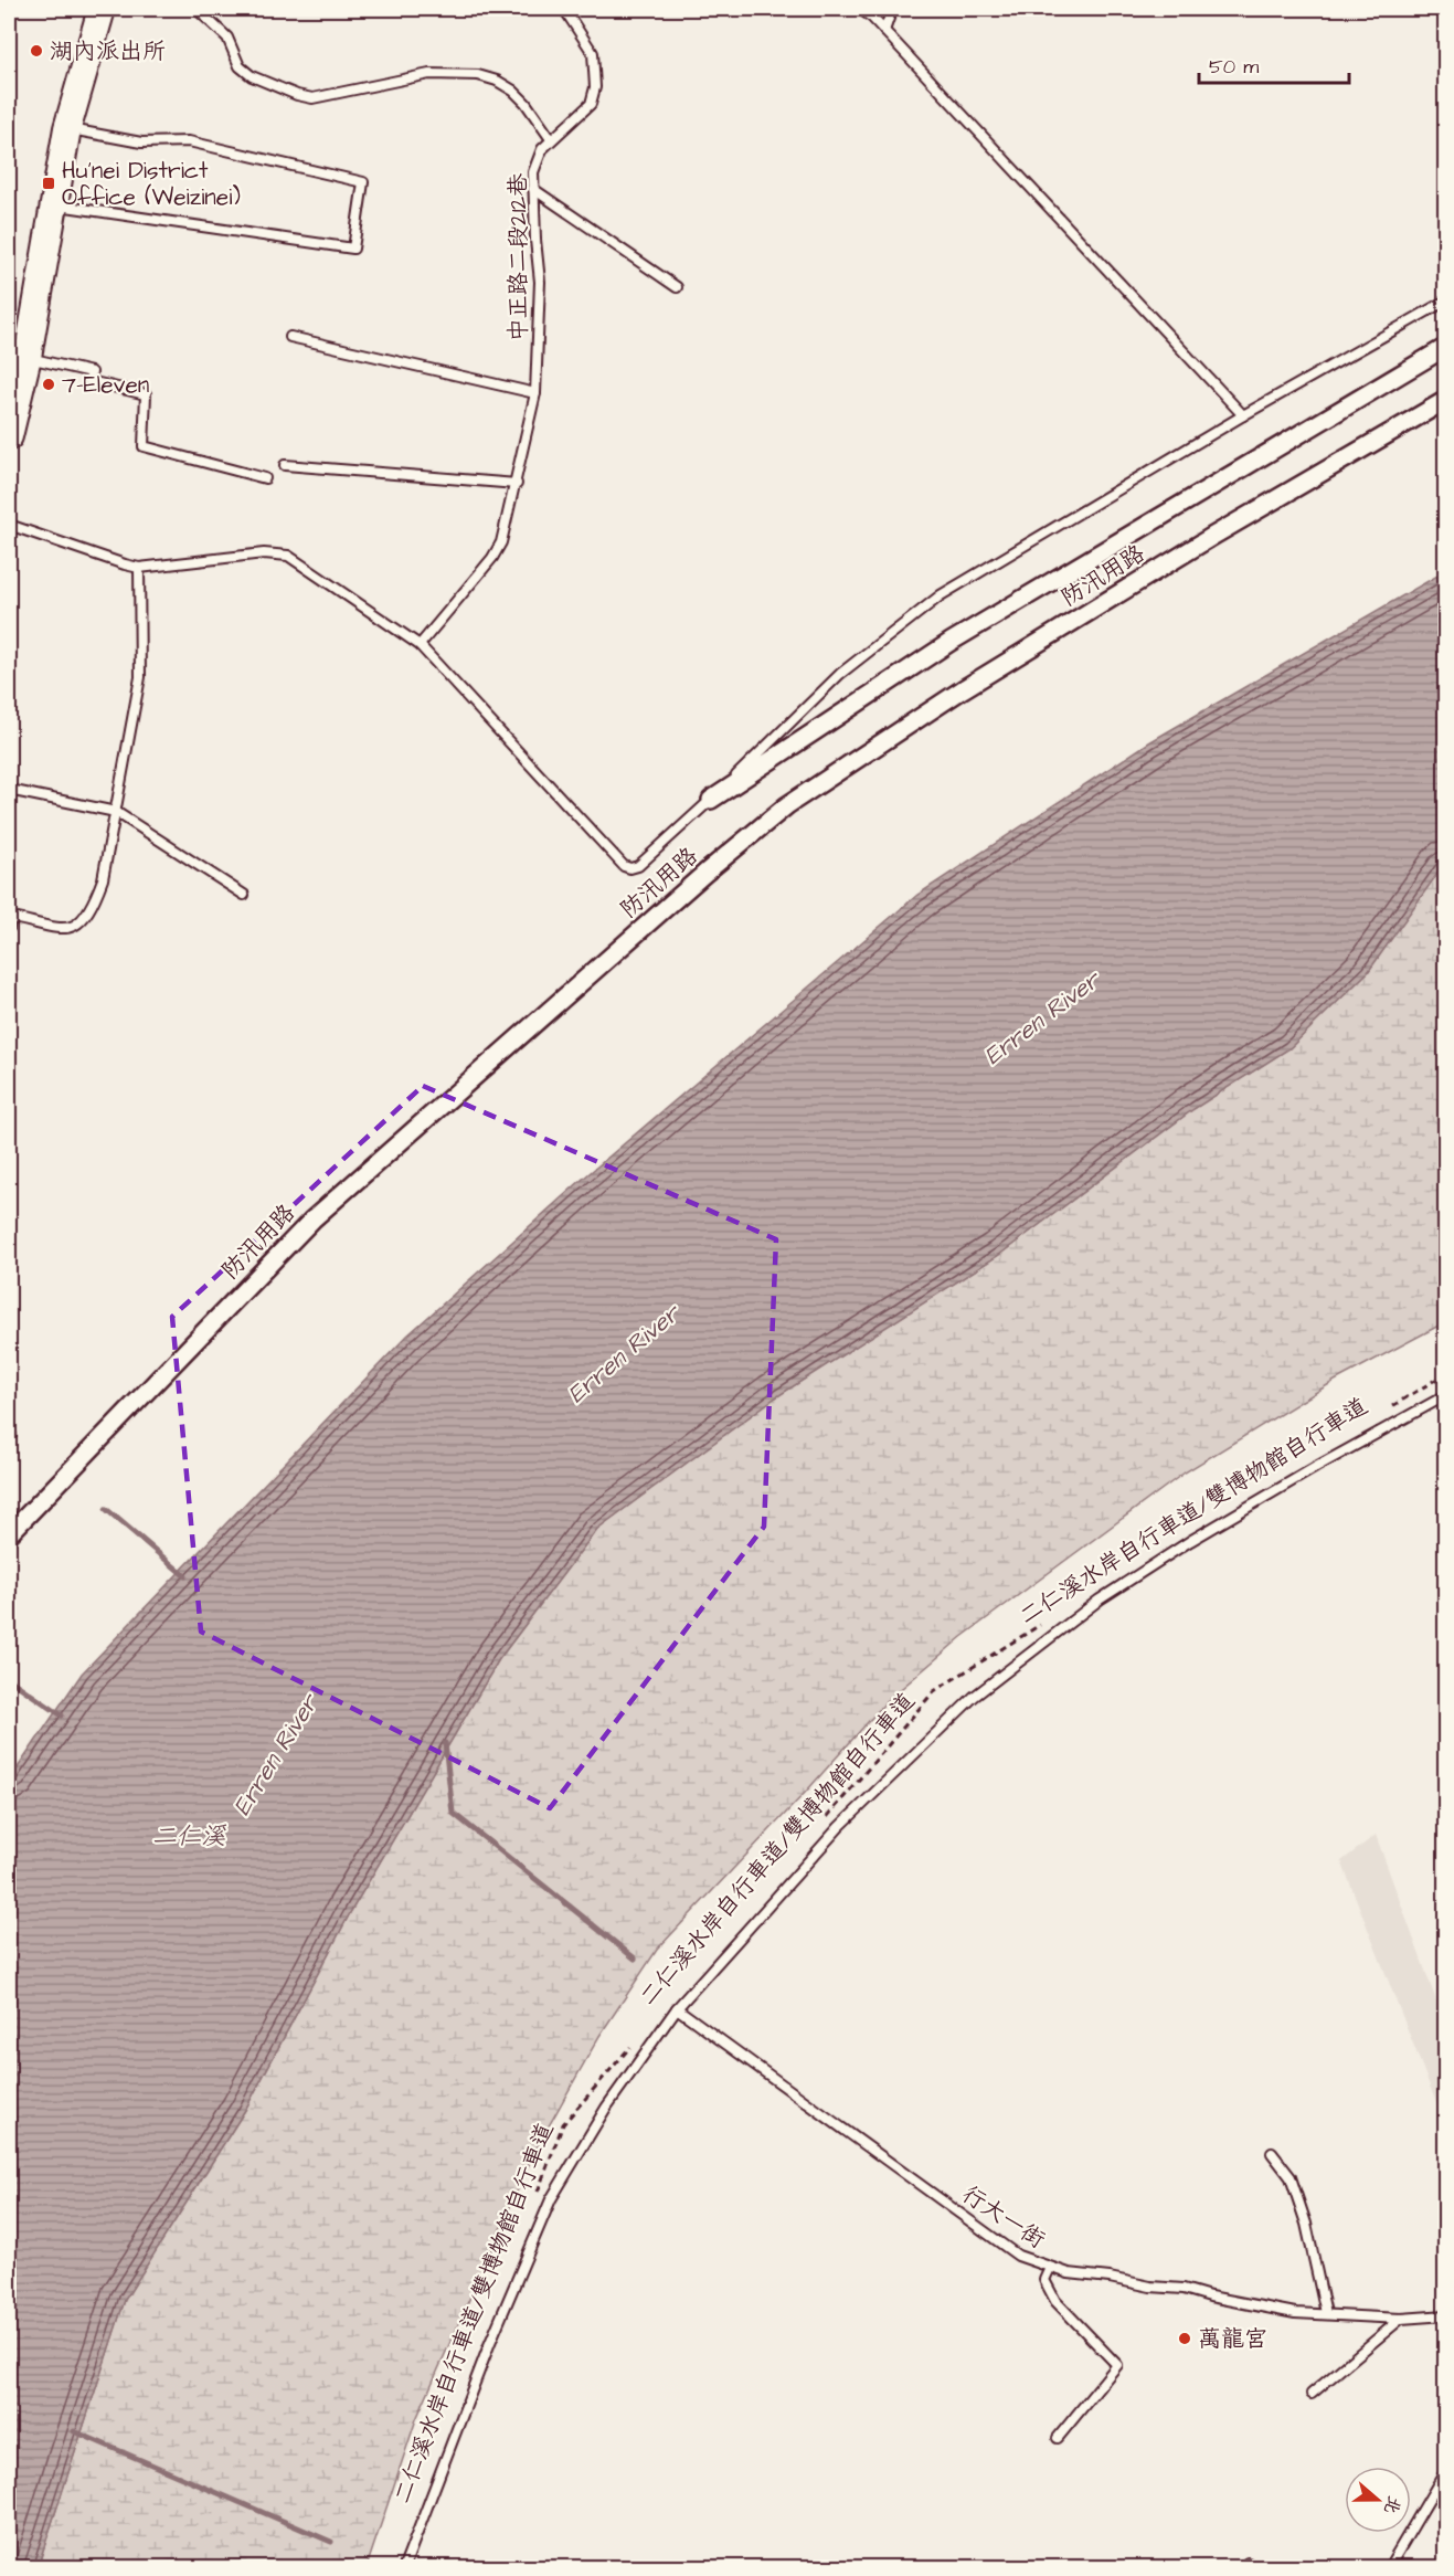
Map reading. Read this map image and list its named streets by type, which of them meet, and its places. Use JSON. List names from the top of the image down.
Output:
{
  "streets": {
    "street": ["防汛用路"],
    "lane": ["中正路二段212巷", "行大一街"],
    "path": ["二仁溪水岸自行車道/雙博物館自行車道"]
  },
  "water": ["Erren River", "二仁溪"],
  "places": {
    "other": ["湖內派出所", "7-Eleven", "萬龍宮"],
    "transit": ["Hu'nei District Office (Weizinei)"]
  },
  "scale_bar": "50 m",
  "north": "right"
}
